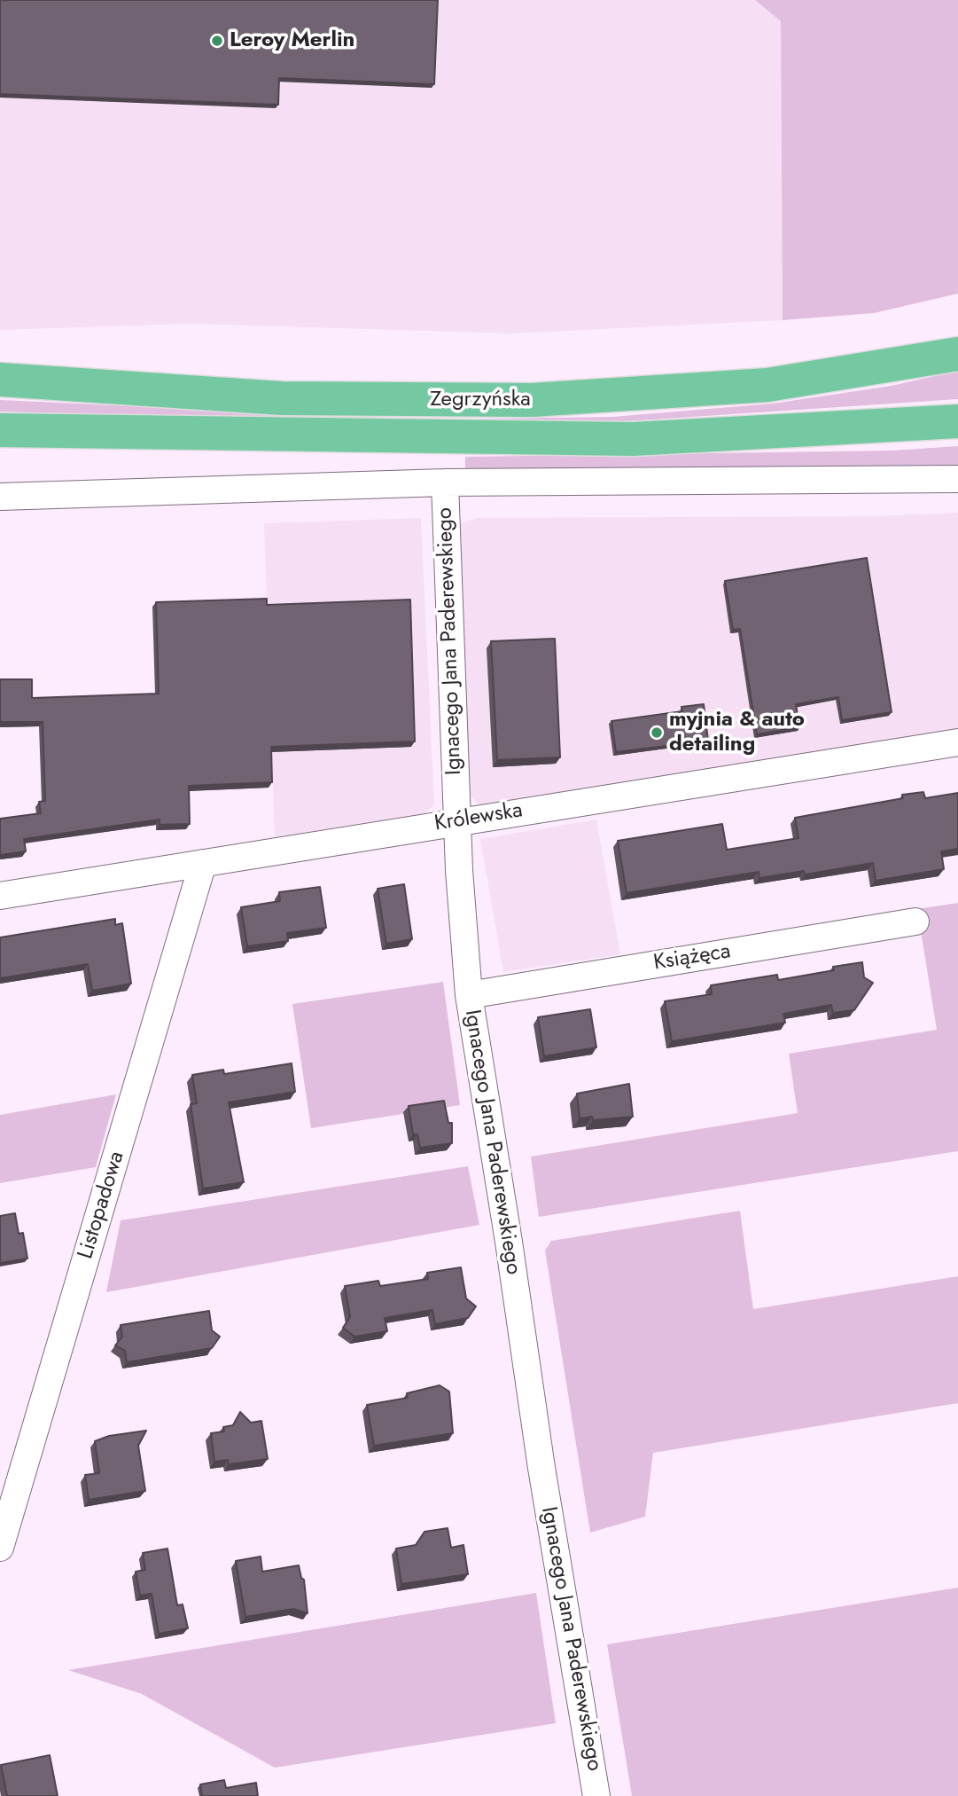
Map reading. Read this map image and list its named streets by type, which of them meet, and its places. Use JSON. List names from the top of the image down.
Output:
{
  "streets": {
    "main road": ["Zegrzyńska"],
    "street": [
      "Ignacego Jana Paderewskiego",
      "Królewska",
      "Książęca",
      "Listopadowa"
    ]
  },
  "crossings": [
    ["Ignacego Jana Paderewskiego", "Królewska"],
    ["Ignacego Jana Paderewskiego", "Książęca"],
    ["Królewska", "Listopadowa"]
  ],
  "places": ["Leroy Merlin", "myjnia & auto detailing"]
}
